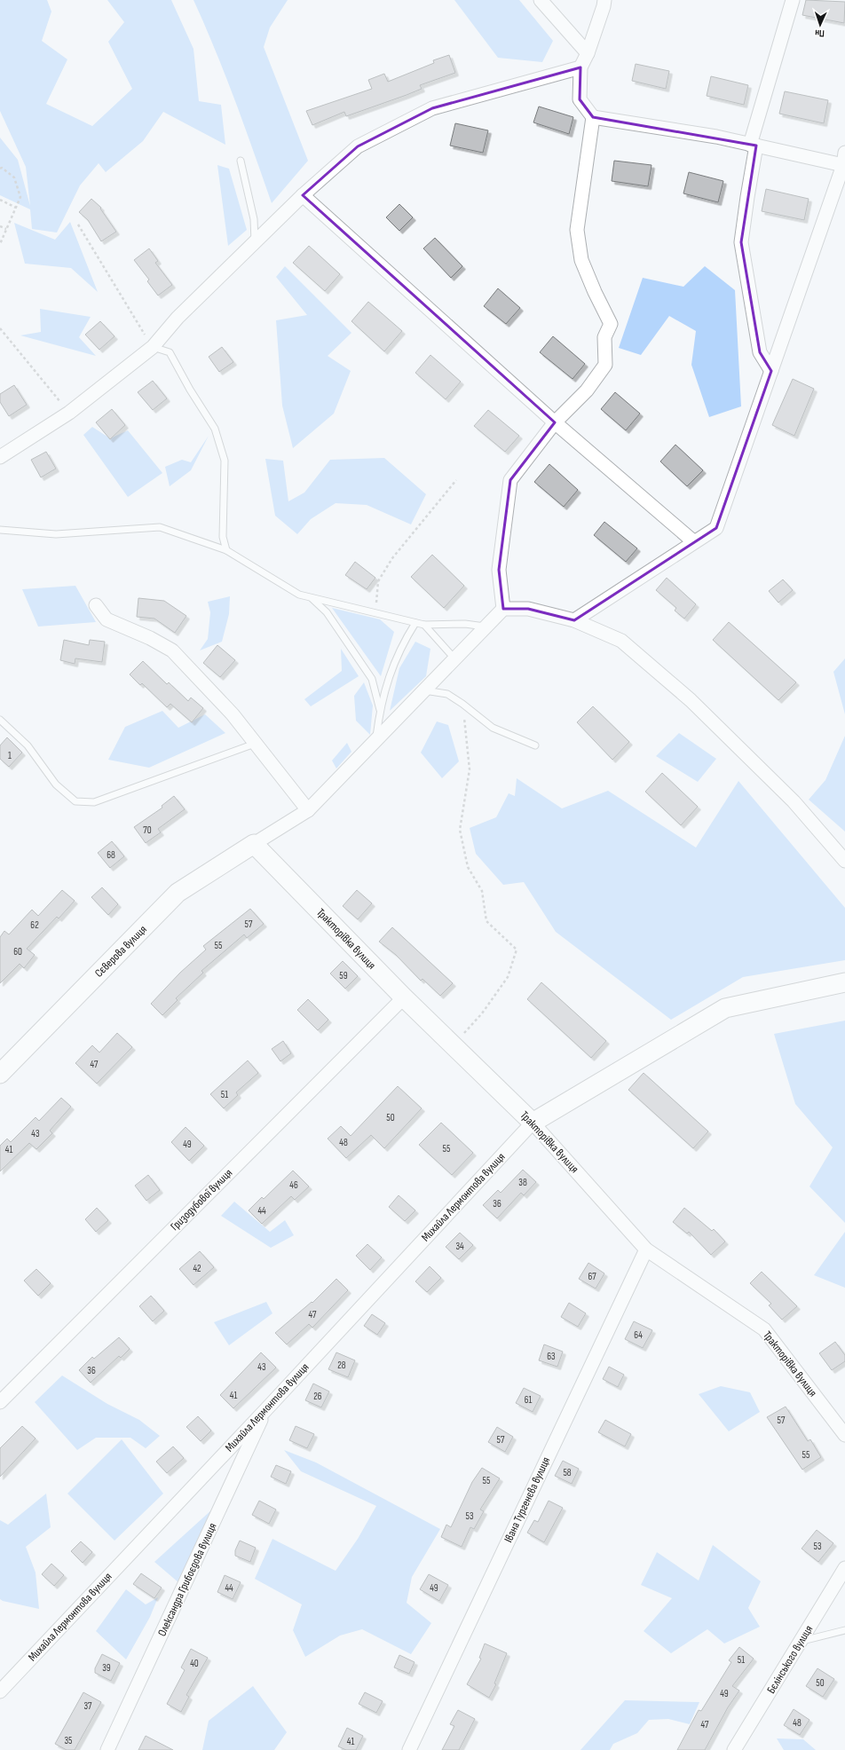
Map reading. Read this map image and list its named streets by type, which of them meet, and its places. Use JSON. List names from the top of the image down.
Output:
{
  "streets": {
    "main road": ["Тракторівка вулиця", "Сєверова вулиця"],
    "street": [
      "Михайла Лермонтова вулиця",
      "Гризодубової вулиця",
      "Івана Тургенєва вулиця",
      "Олександра Грибоєдова вулиця",
      "Бєлінського вулиця"
    ]
  },
  "crossings": [
    ["Тракторівка вулиця", "Сєверова вулиця"],
    ["Тракторівка вулиця", "Михайла Лермонтова вулиця"],
    ["Тракторівка вулиця", "Гризодубової вулиця"],
    ["Тракторівка вулиця", "Івана Тургенєва вулиця"],
    ["Михайла Лермонтова вулиця", "Олександра Грибоєдова вулиця"]
  ],
  "house_numbers": [
    "1",
    "70",
    "68",
    "57",
    "62",
    "55",
    "60",
    "59",
    "47",
    "51",
    "50",
    "43",
    "48",
    "49",
    "55",
    "41",
    "38",
    "46",
    "36",
    "44",
    "34",
    "42",
    "67",
    "47",
    "64",
    "63",
    "28",
    "43",
    "36",
    "41",
    "26",
    "61",
    "57",
    "57",
    "55",
    "58",
    "55",
    "53",
    "53",
    "44",
    "49",
    "51",
    "40",
    "39",
    "50",
    "49",
    "37",
    "48",
    "47",
    "35",
    "41"
  ],
  "north": "bottom"
}
